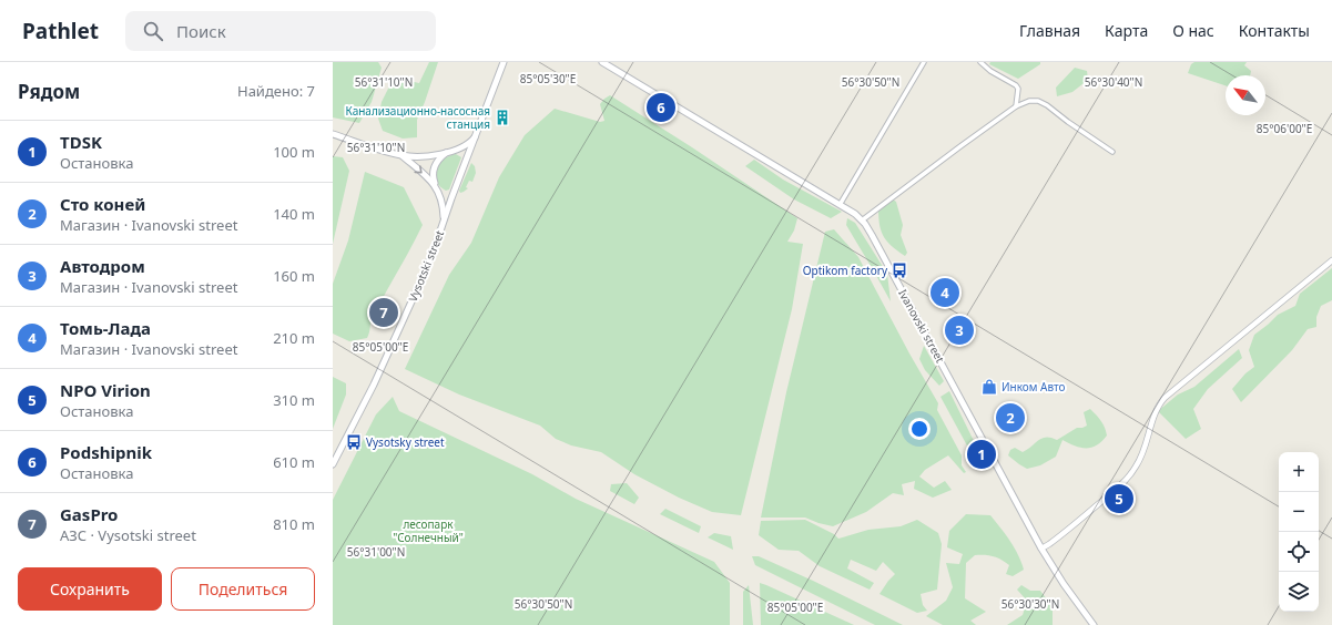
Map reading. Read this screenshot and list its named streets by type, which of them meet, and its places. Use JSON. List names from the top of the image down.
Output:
{
  "streets": {
    "main road": ["Vysotski street", "Ivanovski street"]
  },
  "parks": ["лесопарк \"Солнечный\""],
  "places": {
    "building": ["Канализационно-насосная станция"],
    "bus stop": ["Optikom factory", "Vysotsky street"],
    "shop": ["Инком Авто"]
  },
  "north": "top left",
  "page": {
    "header": "Pathlet",
    "search": "Поиск",
    "nav": [
      "Главная",
      "Карта",
      "О нас",
      "Контакты"
    ],
    "heading": ["Рядом", "Найдено: 7"],
    "pins": [
      "6",
      "4",
      "7",
      "3",
      "2",
      "1",
      "5"
    ],
    "list": [
      {
        "mark": "1",
        "name": "TDSK",
        "note": "Остановка",
        "value": "100 m"
      },
      {
        "mark": "2",
        "name": "Сто коней",
        "note": "Магазин · Ivanovski street",
        "value": "140 m"
      },
      {
        "mark": "3",
        "name": "Автодром",
        "note": "Магазин · Ivanovski street",
        "value": "160 m"
      },
      {
        "mark": "4",
        "name": "Томь-Лада",
        "note": "Магазин · Ivanovski street",
        "value": "210 m"
      },
      {
        "mark": "5",
        "name": "NPO Virion",
        "note": "Остановка",
        "value": "310 m"
      },
      {
        "mark": "6",
        "name": "Podshipnik",
        "note": "Остановка",
        "value": "610 m"
      },
      {
        "mark": "7",
        "name": "GasPro",
        "note": "АЗС · Vysotski street",
        "value": "810 m"
      }
    ],
    "map_buttons": ["+", "−"],
    "buttons": ["Сохранить", "Поделиться"]
  },
  "coordinates": [
    "85°05'30\"E",
    "56°31'10\"N",
    "56°30'50\"N",
    "56°30'40\"N",
    "85°06'00\"E",
    "85°05'00\"E",
    "56°31'00\"N",
    "56°30'30\"N"
  ]
}
